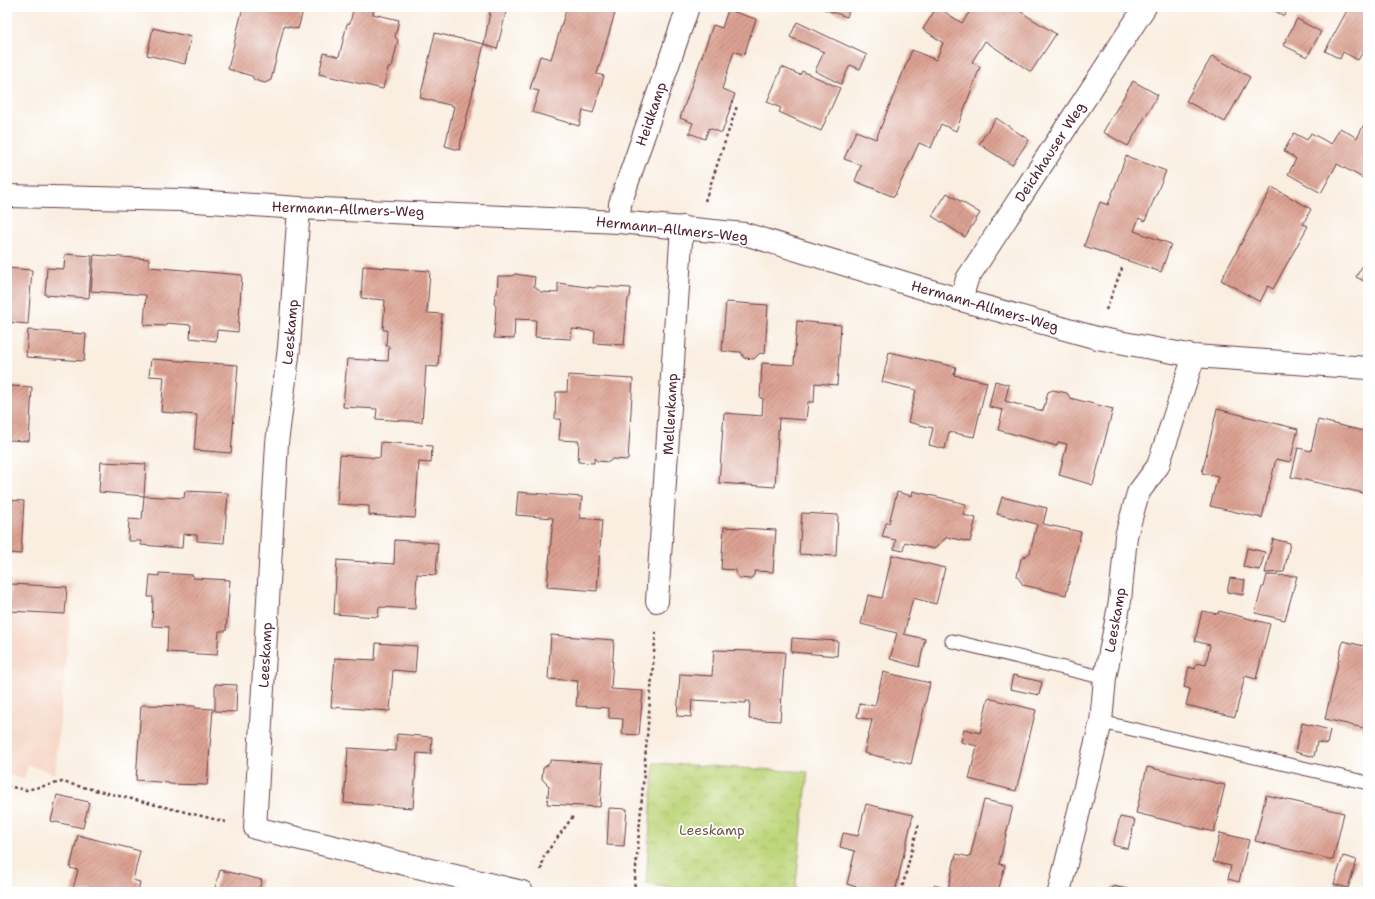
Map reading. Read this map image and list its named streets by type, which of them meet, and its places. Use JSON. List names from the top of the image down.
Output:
{
  "streets": {
    "street": [
      "Heidkamp",
      "Deichhauser Weg",
      "Hermann-Allmers-Weg",
      "Leeskamp",
      "Mellenkamp"
    ]
  },
  "crossings": [
    ["Heidkamp", "Hermann-Allmers-Weg"],
    ["Deichhauser Weg", "Hermann-Allmers-Weg"],
    ["Hermann-Allmers-Weg", "Leeskamp"],
    ["Hermann-Allmers-Weg", "Mellenkamp"]
  ],
  "parks": ["Leeskamp"]
}
